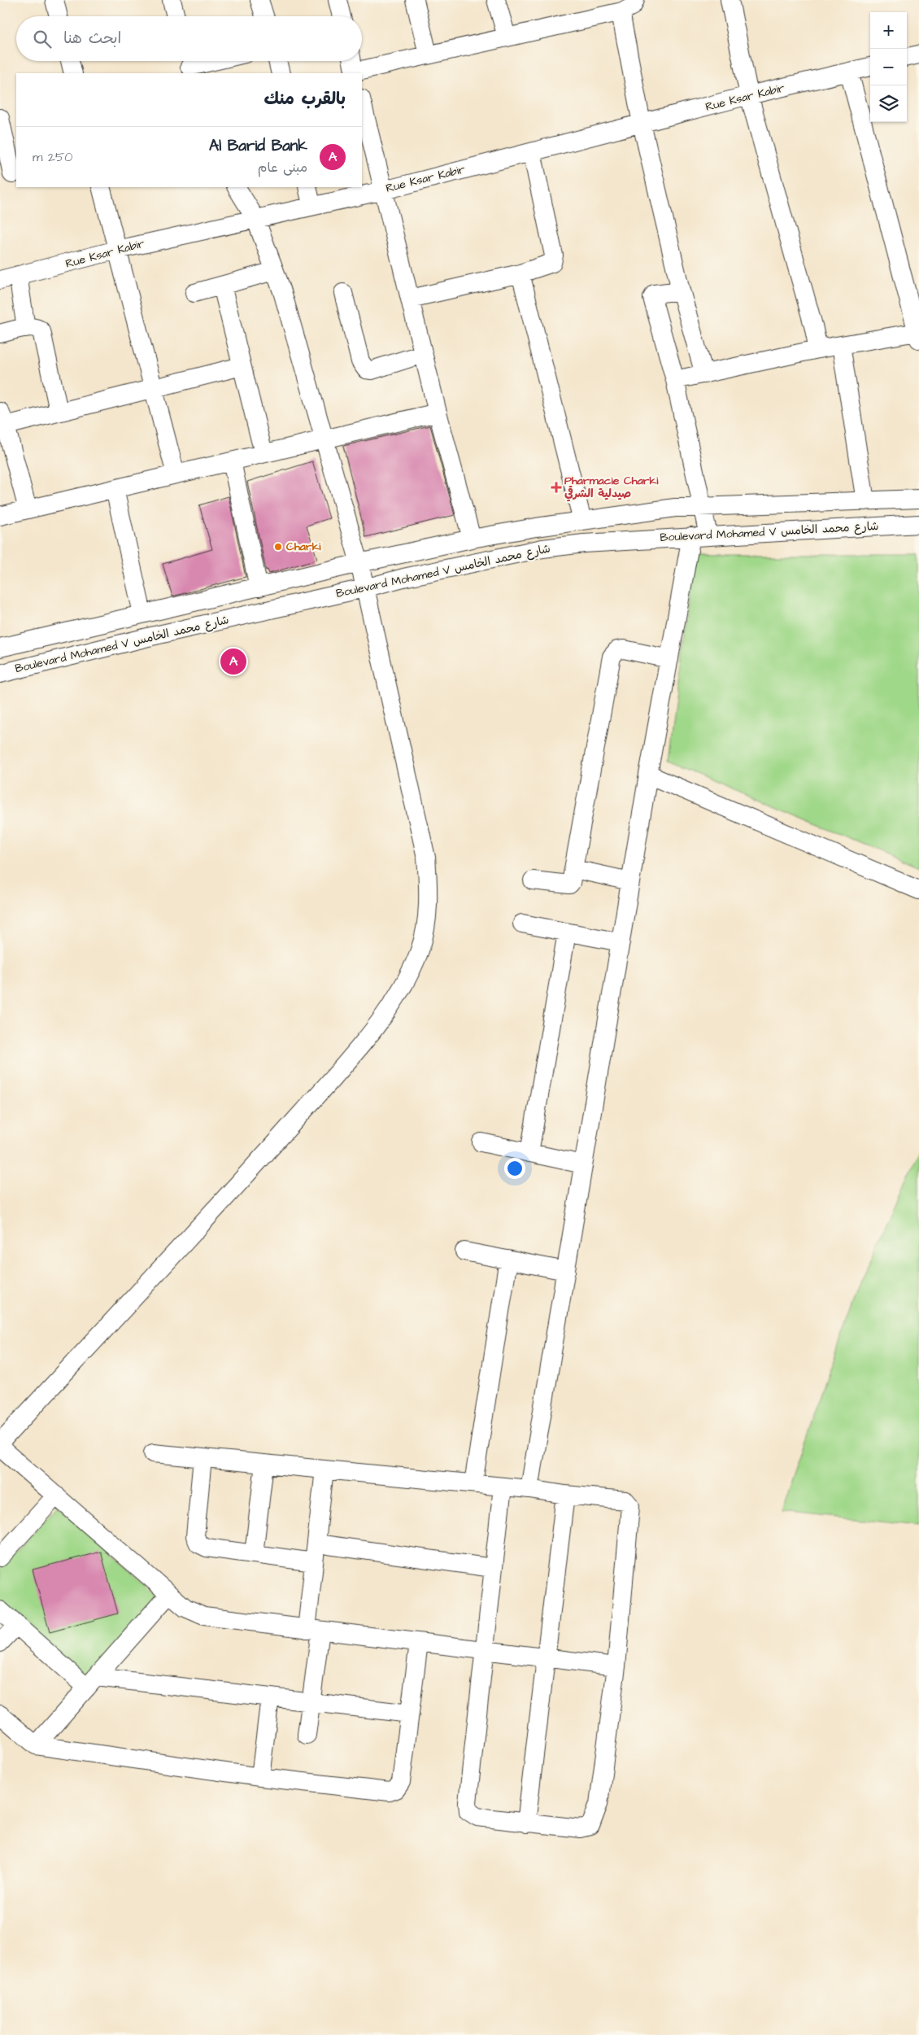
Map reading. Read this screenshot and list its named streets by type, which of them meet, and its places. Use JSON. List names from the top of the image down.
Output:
{
  "streets": {
    "street": ["Rue Ksar Kabir", "Boulevard Mohamed V شارع محمد الخامس"]
  },
  "places": {
    "health": ["Pharmacie Charki صيدلية الشرقي"],
    "other": ["Charki"]
  },
  "page": {
    "map_buttons": ["+", "−"],
    "search": "ابحث هنا",
    "heading": "بالقرب منك",
    "list": [
      {
        "mark": "A",
        "name": "Al Barid Bank",
        "note": "مبنى عام",
        "value": "250 m"
      }
    ],
    "pins": "A"
  }
}
